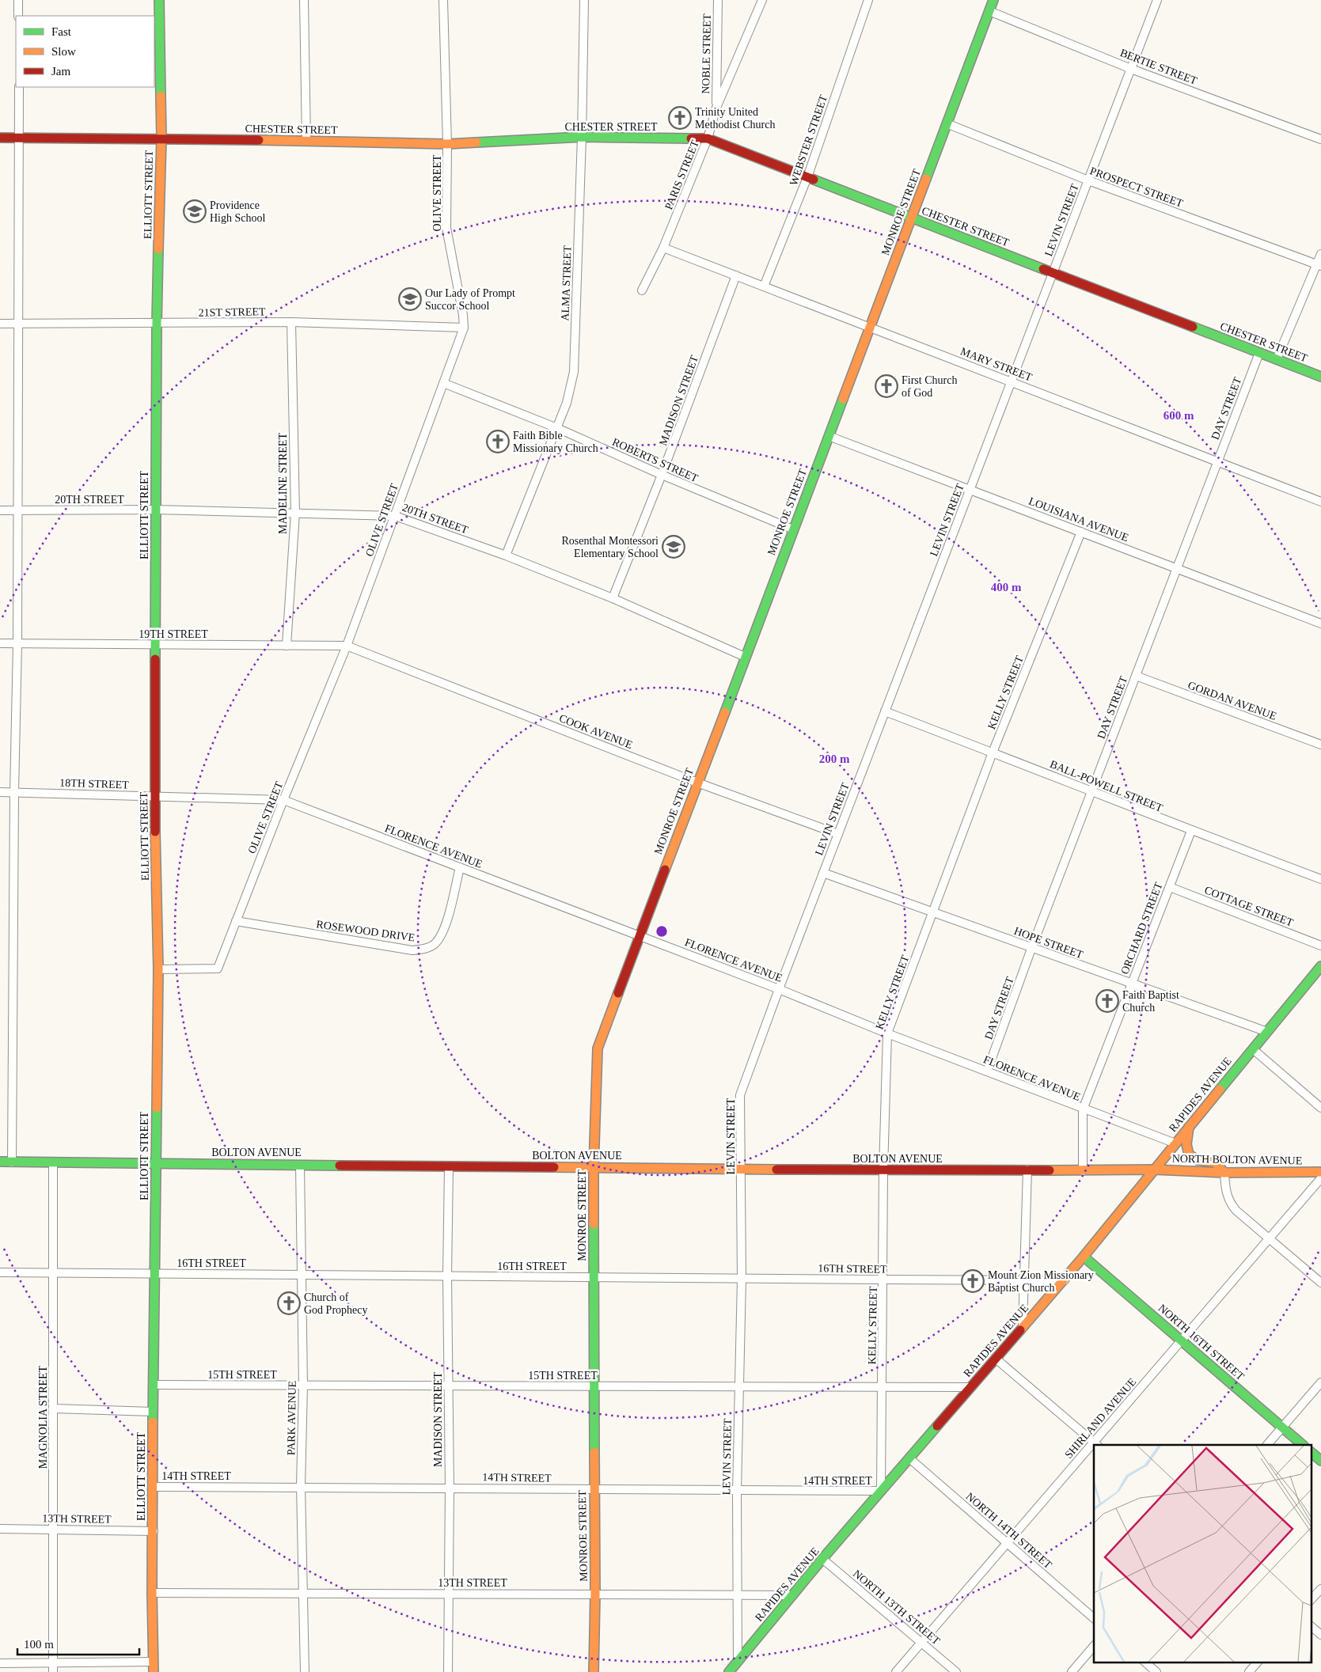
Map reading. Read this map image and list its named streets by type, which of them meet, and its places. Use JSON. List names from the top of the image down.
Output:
{
  "streets": {
    "main road": [
      "CHESTER STREET",
      "ELLIOTT STREET",
      "MONROE STREET",
      "RAPIDES AVENUE",
      "BOLTON AVENUE",
      "NORTH BOLTON AVENUE",
      "NORTH 16TH STREET"
    ],
    "street": [
      "NOBLE STREET",
      "BERTIE STREET",
      "WEBSTER STREET",
      "PARIS STREET",
      "PROSPECT STREET",
      "OLIVE STREET",
      "LEVIN STREET",
      "ALMA STREET",
      "21ST STREET",
      "MARY STREET",
      "MADISON STREET",
      "DAY STREET",
      "ROBERTS STREET",
      "MADELINE STREET",
      "20TH STREET",
      "LOUISIANA AVENUE",
      "19TH STREET",
      "KELLY STREET",
      "GORDAN AVENUE",
      "COOK AVENUE",
      "18TH STREET",
      "BALL-POWELL STREET",
      "FLORENCE AVENUE",
      "COTTAGE STREET",
      "ORCHARD STREET",
      "ROSEWOOD DRIVE",
      "HOPE STREET",
      "16TH STREET",
      "15TH STREET",
      "MAGNOLIA STREET",
      "PARK AVENUE",
      "SHIRLAND AVENUE",
      "14TH STREET",
      "13TH STREET",
      "NORTH 14TH STREET",
      "NORTH 13TH STREET"
    ]
  },
  "crossings": [
    ["NOBLE STREET", "PARIS STREET"],
    ["BERTIE STREET", "MONROE STREET"],
    ["BERTIE STREET", "LEVIN STREET"],
    ["CHESTER STREET", "WEBSTER STREET"],
    ["CHESTER STREET", "PARIS STREET"],
    ["CHESTER STREET", "OLIVE STREET"],
    ["CHESTER STREET", "ELLIOTT STREET"],
    ["CHESTER STREET", "MONROE STREET"],
    ["CHESTER STREET", "LEVIN STREET"],
    ["CHESTER STREET", "ALMA STREET"],
    ["CHESTER STREET", "DAY STREET"],
    ["WEBSTER STREET", "MARY STREET"],
    ["PARIS STREET", "MARY STREET"],
    ["PROSPECT STREET", "MONROE STREET"],
    ["PROSPECT STREET", "LEVIN STREET"],
    ["OLIVE STREET", "ELLIOTT STREET"],
    ["OLIVE STREET", "21ST STREET"],
    ["OLIVE STREET", "ROBERTS STREET"],
    ["OLIVE STREET", "20TH STREET"],
    ["OLIVE STREET", "19TH STREET"],
    ["OLIVE STREET", "COOK AVENUE"],
    ["OLIVE STREET", "18TH STREET"],
    ["OLIVE STREET", "FLORENCE AVENUE"],
    ["OLIVE STREET", "ROSEWOOD DRIVE"],
    ["ELLIOTT STREET", "21ST STREET"],
    ["ELLIOTT STREET", "20TH STREET"],
    ["ELLIOTT STREET", "19TH STREET"],
    ["ELLIOTT STREET", "18TH STREET"],
    ["ELLIOTT STREET", "BOLTON AVENUE"],
    ["ELLIOTT STREET", "16TH STREET"],
    ["ELLIOTT STREET", "15TH STREET"],
    ["ELLIOTT STREET", "14TH STREET"],
    ["ELLIOTT STREET", "13TH STREET"],
    ["MONROE STREET", "MARY STREET"],
    ["MONROE STREET", "ROBERTS STREET"],
    ["MONROE STREET", "20TH STREET"],
    ["MONROE STREET", "LOUISIANA AVENUE"],
    ["MONROE STREET", "COOK AVENUE"],
    ["MONROE STREET", "FLORENCE AVENUE"],
    ["MONROE STREET", "BOLTON AVENUE"],
    ["MONROE STREET", "16TH STREET"],
    ["MONROE STREET", "15TH STREET"],
    ["MONROE STREET", "14TH STREET"],
    ["MONROE STREET", "13TH STREET"],
    ["LEVIN STREET", "MARY STREET"],
    ["LEVIN STREET", "LOUISIANA AVENUE"],
    ["LEVIN STREET", "COOK AVENUE"],
    ["LEVIN STREET", "BALL-POWELL STREET"],
    ["LEVIN STREET", "FLORENCE AVENUE"],
    ["LEVIN STREET", "HOPE STREET"],
    ["LEVIN STREET", "RAPIDES AVENUE"],
    ["LEVIN STREET", "BOLTON AVENUE"],
    ["LEVIN STREET", "16TH STREET"],
    ["LEVIN STREET", "15TH STREET"],
    ["LEVIN STREET", "14TH STREET"],
    ["LEVIN STREET", "13TH STREET"],
    ["ALMA STREET", "ROBERTS STREET"],
    ["ALMA STREET", "20TH STREET"],
    ["21ST STREET", "MADELINE STREET"],
    ["MARY STREET", "MADISON STREET"],
    ["MARY STREET", "DAY STREET"],
    ["MADISON STREET", "ROBERTS STREET"],
    ["MADISON STREET", "20TH STREET"],
    ["MADISON STREET", "BOLTON AVENUE"],
    ["MADISON STREET", "16TH STREET"],
    ["MADISON STREET", "15TH STREET"],
    ["MADISON STREET", "14TH STREET"],
    ["MADISON STREET", "13TH STREET"],
    ["DAY STREET", "LOUISIANA AVENUE"],
    ["DAY STREET", "GORDAN AVENUE"],
    ["DAY STREET", "BALL-POWELL STREET"],
    ["DAY STREET", "FLORENCE AVENUE"],
    ["DAY STREET", "HOPE STREET"],
    ["MADELINE STREET", "20TH STREET"],
    ["MADELINE STREET", "19TH STREET"],
    ["LOUISIANA AVENUE", "KELLY STREET"],
    ["19TH STREET", "COOK AVENUE"],
    ["KELLY STREET", "BALL-POWELL STREET"],
    ["KELLY STREET", "FLORENCE AVENUE"],
    ["KELLY STREET", "HOPE STREET"],
    ["KELLY STREET", "RAPIDES AVENUE"],
    ["KELLY STREET", "BOLTON AVENUE"],
    ["KELLY STREET", "16TH STREET"],
    ["KELLY STREET", "15TH STREET"],
    ["KELLY STREET", "14TH STREET"],
    ["18TH STREET", "FLORENCE AVENUE"],
    ["BALL-POWELL STREET", "ORCHARD STREET"],
    ["FLORENCE AVENUE", "ORCHARD STREET"],
    ["FLORENCE AVENUE", "ROSEWOOD DRIVE"],
    ["FLORENCE AVENUE", "RAPIDES AVENUE"],
    ["COTTAGE STREET", "ORCHARD STREET"],
    ["ORCHARD STREET", "HOPE STREET"],
    ["ORCHARD STREET", "BOLTON AVENUE"],
    ["HOPE STREET", "RAPIDES AVENUE"],
    ["RAPIDES AVENUE", "BOLTON AVENUE"],
    ["RAPIDES AVENUE", "NORTH BOLTON AVENUE"],
    ["RAPIDES AVENUE", "16TH STREET"],
    ["RAPIDES AVENUE", "NORTH 16TH STREET"],
    ["RAPIDES AVENUE", "15TH STREET"],
    ["RAPIDES AVENUE", "14TH STREET"],
    ["RAPIDES AVENUE", "13TH STREET"],
    ["RAPIDES AVENUE", "NORTH 14TH STREET"],
    ["RAPIDES AVENUE", "NORTH 13TH STREET"],
    ["BOLTON AVENUE", "NORTH BOLTON AVENUE"],
    ["BOLTON AVENUE", "MAGNOLIA STREET"],
    ["BOLTON AVENUE", "PARK AVENUE"],
    ["16TH STREET", "MAGNOLIA STREET"],
    ["16TH STREET", "PARK AVENUE"],
    ["NORTH 16TH STREET", "SHIRLAND AVENUE"],
    ["15TH STREET", "PARK AVENUE"],
    ["MAGNOLIA STREET", "13TH STREET"],
    ["PARK AVENUE", "14TH STREET"],
    ["PARK AVENUE", "13TH STREET"],
    ["SHIRLAND AVENUE", "NORTH 14TH STREET"],
    ["SHIRLAND AVENUE", "NORTH 13TH STREET"]
  ],
  "places": {
    "church": [
      "Trinity United Methodist Church",
      "First Church of God",
      "Faith Bible Missionary Church",
      "Faith Baptist Church",
      "Mount Zion Missionary Baptist Church",
      "Church of God Prophecy"
    ],
    "school or university": ["Providence High School", "Our Lady of Prompt Succor School", "Rosenthal Montessori Elementary School"]
  },
  "legend": ["Fast", "Slow", "Jam"],
  "scale_bar": "100 m",
  "rings": ["600 m", "400 m", "200 m"]
}
